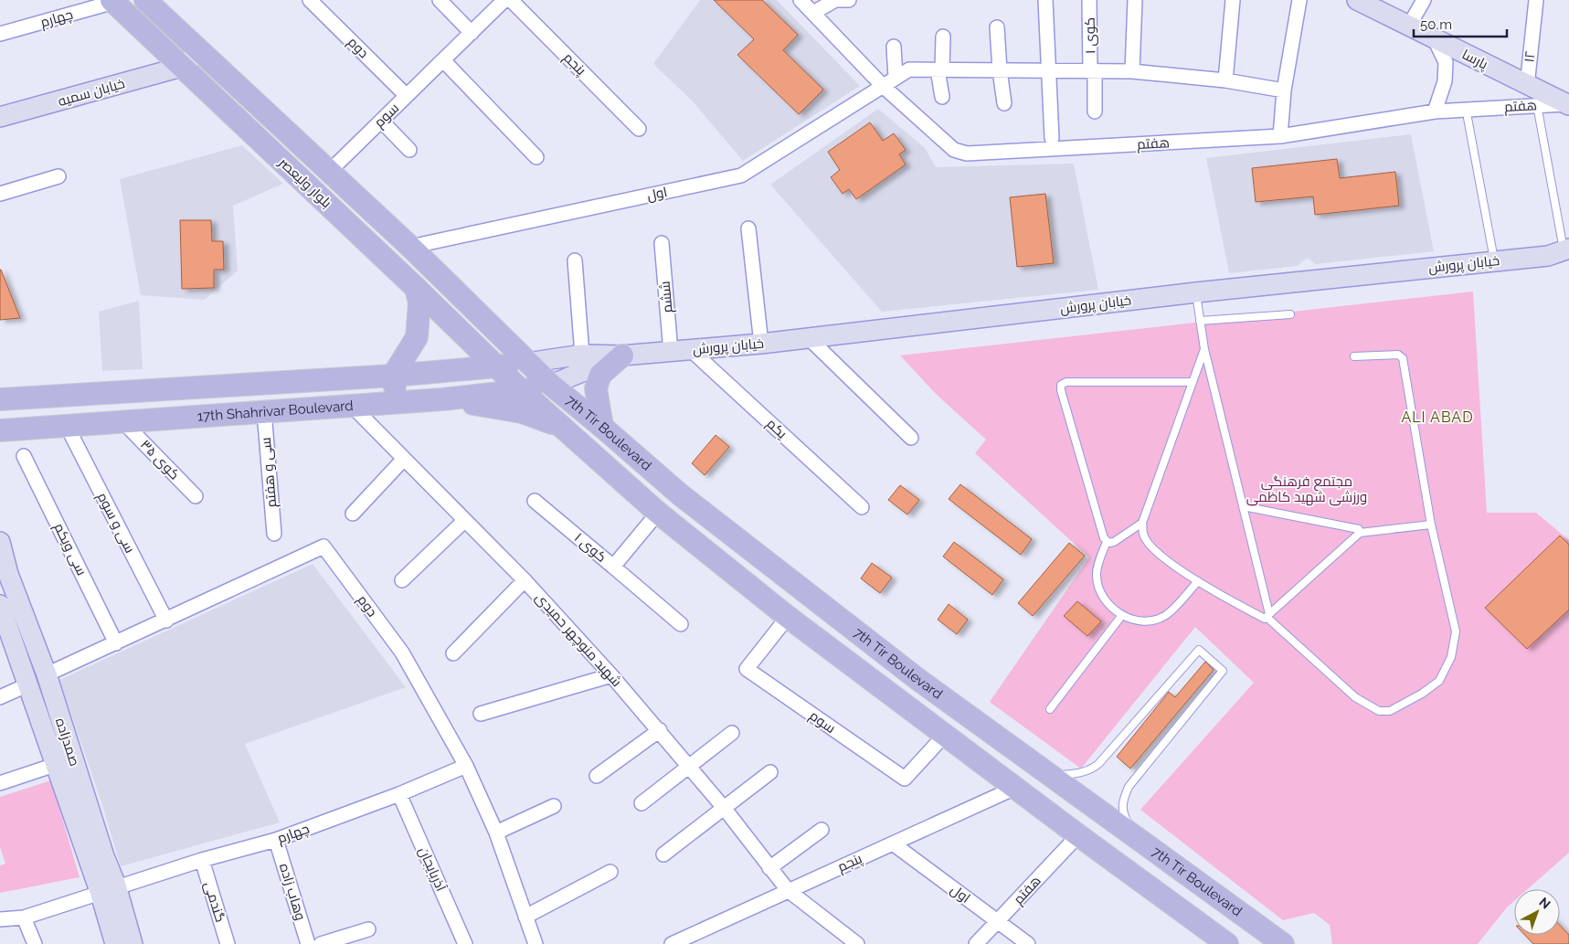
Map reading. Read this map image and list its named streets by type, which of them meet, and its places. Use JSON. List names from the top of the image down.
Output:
{
  "streets": {
    "main road": ["بلوار ولیعصر", "17th Shahrivar Boulevard", "7th Tir Boulevard"],
    "street": [
      "چهارم",
      "کوی ۱",
      "دوم",
      "۱۲",
      "پارسا",
      "پنجم",
      "خیابان سمیه",
      "هفتم",
      "سوم",
      "اول",
      "خیابان پرورش",
      "ششم",
      "یکم",
      "کوی ۳۵",
      "سی و هفتم",
      "سی و سوم",
      "سی ویکم",
      "شهبد منوچهر حمیدی",
      "صمدزاده",
      "آذربایجان",
      "وهاب زاده",
      "گندمی"
    ]
  },
  "crossings": [
    ["چهارم", "دوم"],
    ["چهارم", "بلوار ولیعصر"],
    ["چهارم", "صمدزاده"],
    ["چهارم", "آذربایجان"],
    ["چهارم", "وهاب زاده"],
    ["چهارم", "گندمی"],
    ["کوی ۱", "اول"],
    ["کوی ۱", "7th Tir Boulevard"],
    ["دوم", "سوم"],
    ["دوم", "سی و سوم"],
    ["دوم", "سی ویکم"],
    ["دوم", "صمدزاده"],
    ["۱۲", "پارسا"],
    ["پارسا", "هفتم"],
    ["پنجم", "اول"],
    ["پنجم", "7th Tir Boulevard"],
    ["پنجم", "شهبد منوچهر حمیدی"],
    ["خیابان سمیه", "بلوار ولیعصر"],
    ["هفتم", "اول"],
    ["هفتم", "7th Tir Boulevard"],
    ["سوم", "بلوار ولیعصر"],
    ["سوم", "7th Tir Boulevard"],
    ["بلوار ولیعصر", "اول"],
    ["بلوار ولیعصر", "خیابان پرورش"],
    ["بلوار ولیعصر", "17th Shahrivar Boulevard"],
    ["بلوار ولیعصر", "7th Tir Boulevard"],
    ["خیابان پرورش", "ششم"],
    ["خیابان پرورش", "17th Shahrivar Boulevard"],
    ["خیابان پرورش", "یکم"],
    ["خیابان پرورش", "7th Tir Boulevard"],
    ["17th Shahrivar Boulevard", "7th Tir Boulevard"],
    ["17th Shahrivar Boulevard", "کوی ۳۵"],
    ["17th Shahrivar Boulevard", "سی و هفتم"],
    ["17th Shahrivar Boulevard", "سی و سوم"],
    ["17th Shahrivar Boulevard", "شهبد منوچهر حمیدی"]
  ],
  "districts": ["ALI ABAD"],
  "parks": ["مجتمع فرهنگی ورزشی شهید کاظمی"],
  "scale_bar": "50 m",
  "north": "top right"
}
